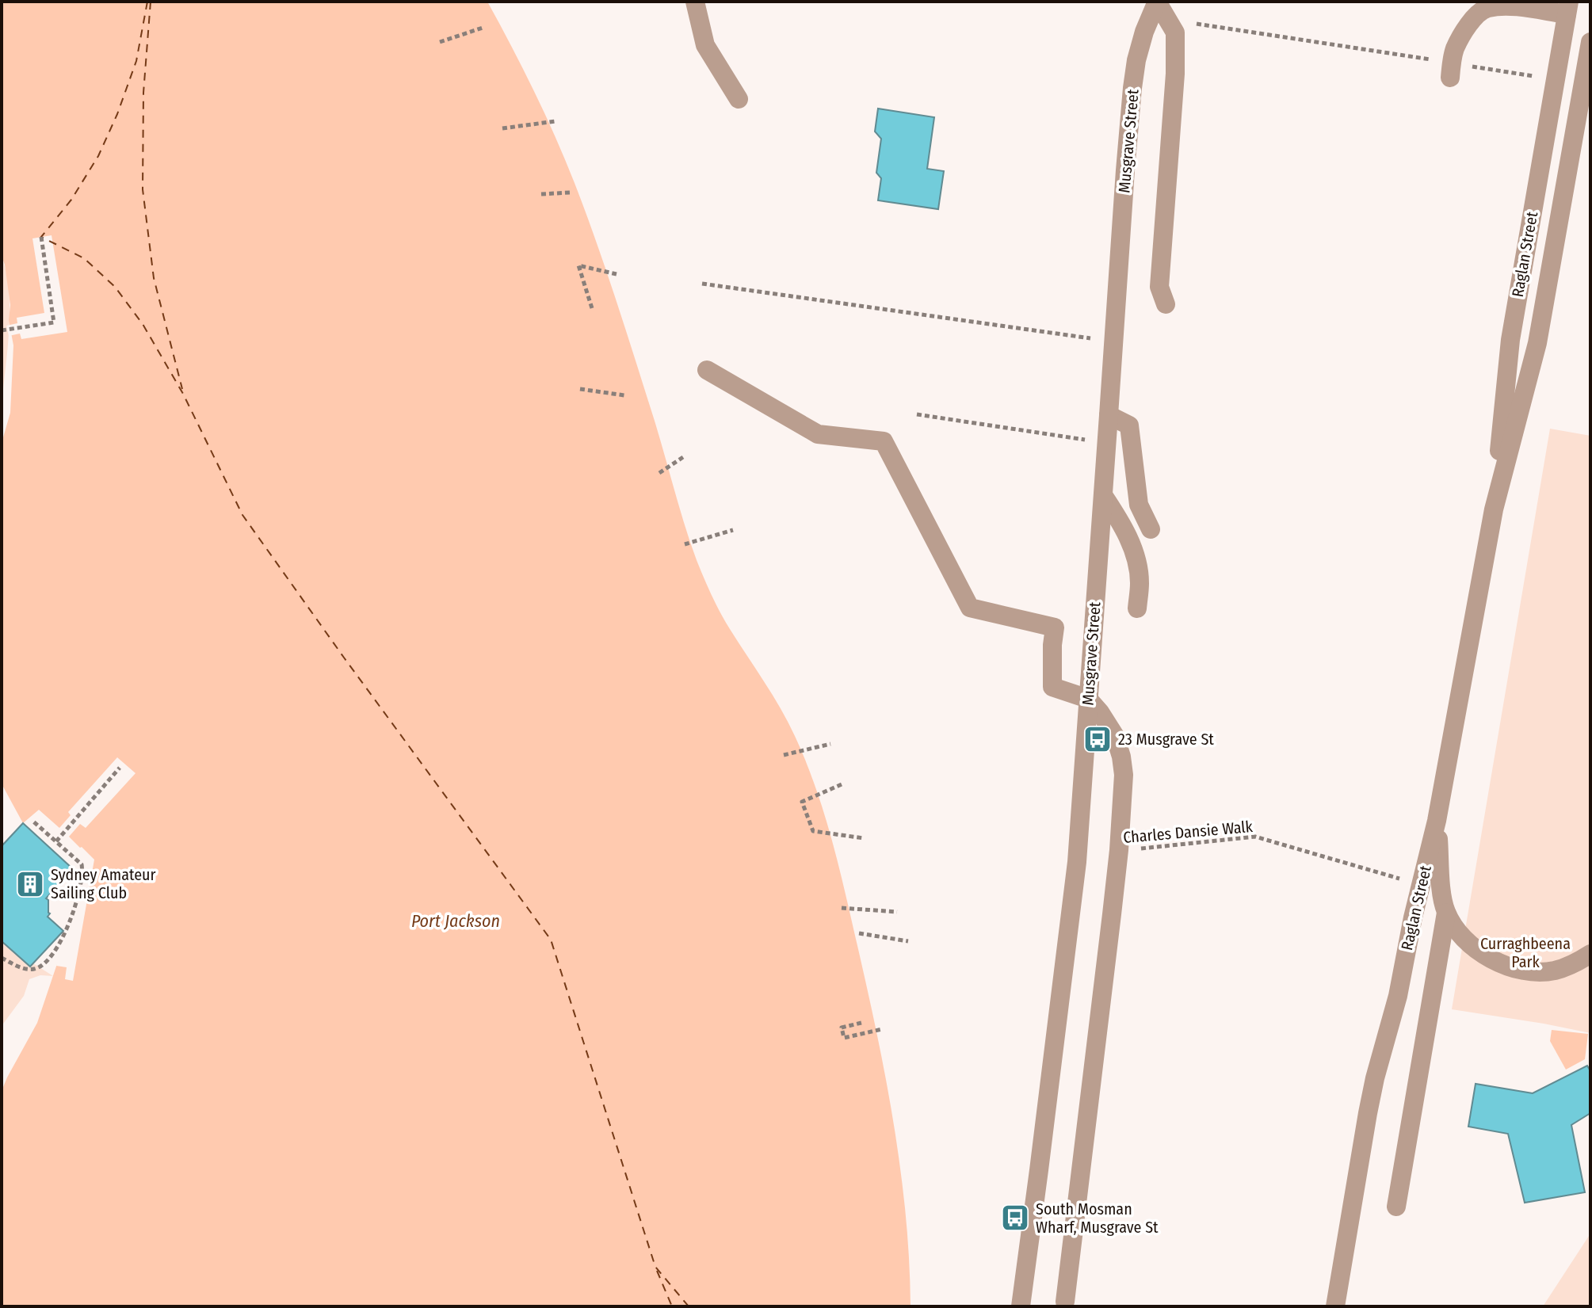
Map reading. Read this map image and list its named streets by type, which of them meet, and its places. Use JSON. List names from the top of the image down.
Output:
{
  "streets": {
    "street": ["Musgrave Street", "Raglan Street"],
    "path": ["Charles Dansie Walk"]
  },
  "crossings": [
    ["Raglan Street", "Charles Dansie Walk"]
  ],
  "water": ["Port Jackson"],
  "parks": ["Curraghbeena Park"],
  "places": {
    "bus stop": ["23 Musgrave St", "South Mosman Wharf, Musgrave St"],
    "building": ["Sydney Amateur Sailing Club"]
  }
}
